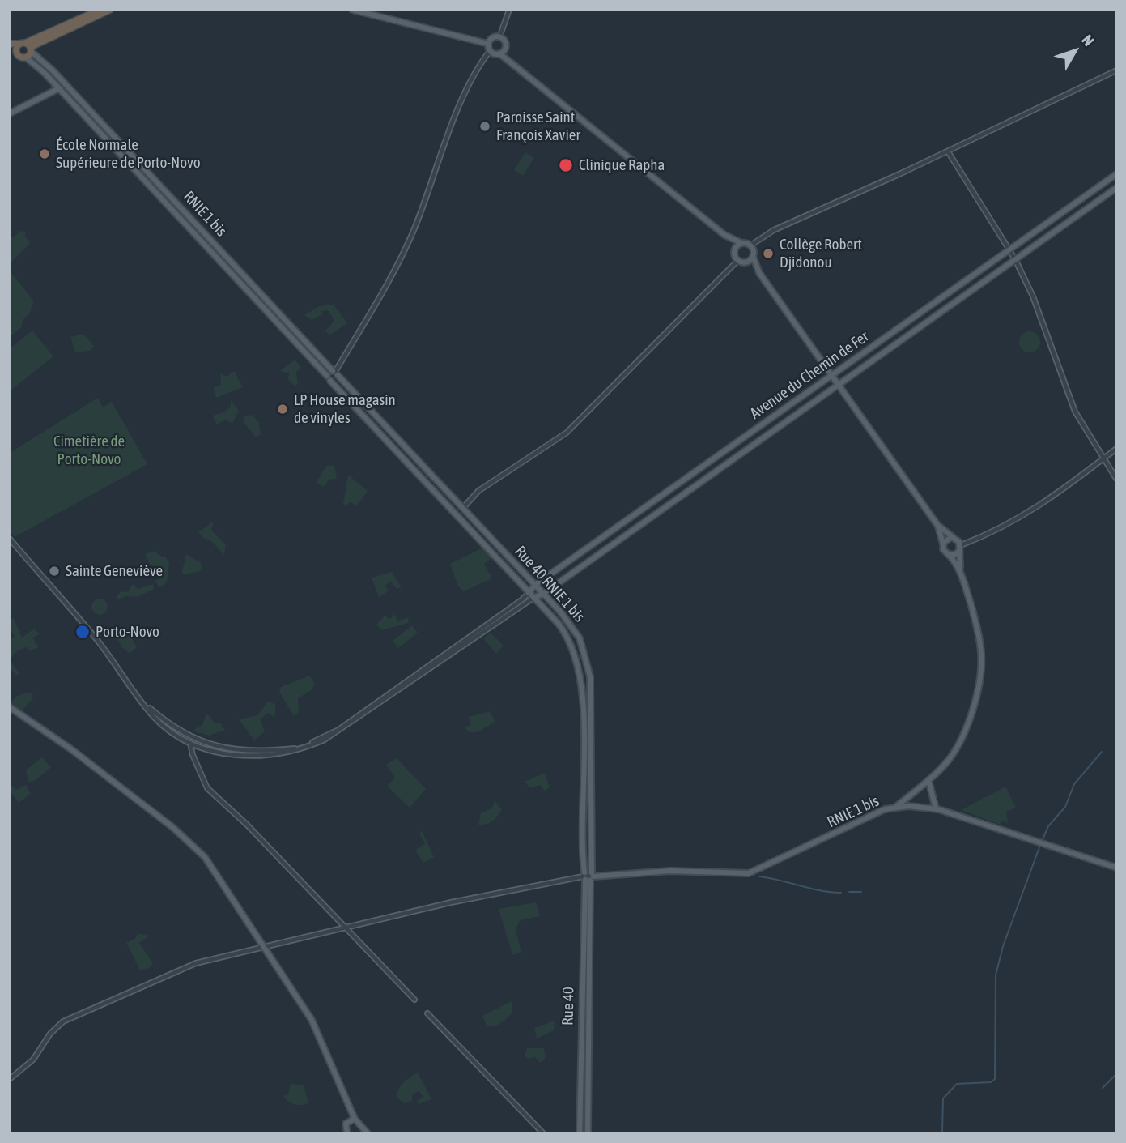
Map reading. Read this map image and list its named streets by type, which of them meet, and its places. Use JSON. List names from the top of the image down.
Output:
{
  "streets": {
    "main road": [
      "RNIE 1 bis",
      "Avenue du Chemin de Fer",
      "Rue 40 RNIE 1 bis",
      "Rue 40"
    ]
  },
  "crossings": [
    ["RNIE 1 bis", "Rue 40 RNIE 1 bis"],
    ["RNIE 1 bis", "Rue 40"],
    ["Avenue du Chemin de Fer", "Rue 40 RNIE 1 bis"],
    ["Rue 40 RNIE 1 bis", "Rue 40"]
  ],
  "parks": ["Cimetière de Porto-Novo"],
  "places": [
    "Paroisse Saint François Xavier",
    "École Normale Supérieure de Porto-Novo",
    "Clinique Rapha",
    "Collège Robert Djidonou",
    "LP House magasin de vinyles",
    "Sainte Geneviève",
    "Porto-Novo"
  ],
  "north": "top right"
}
